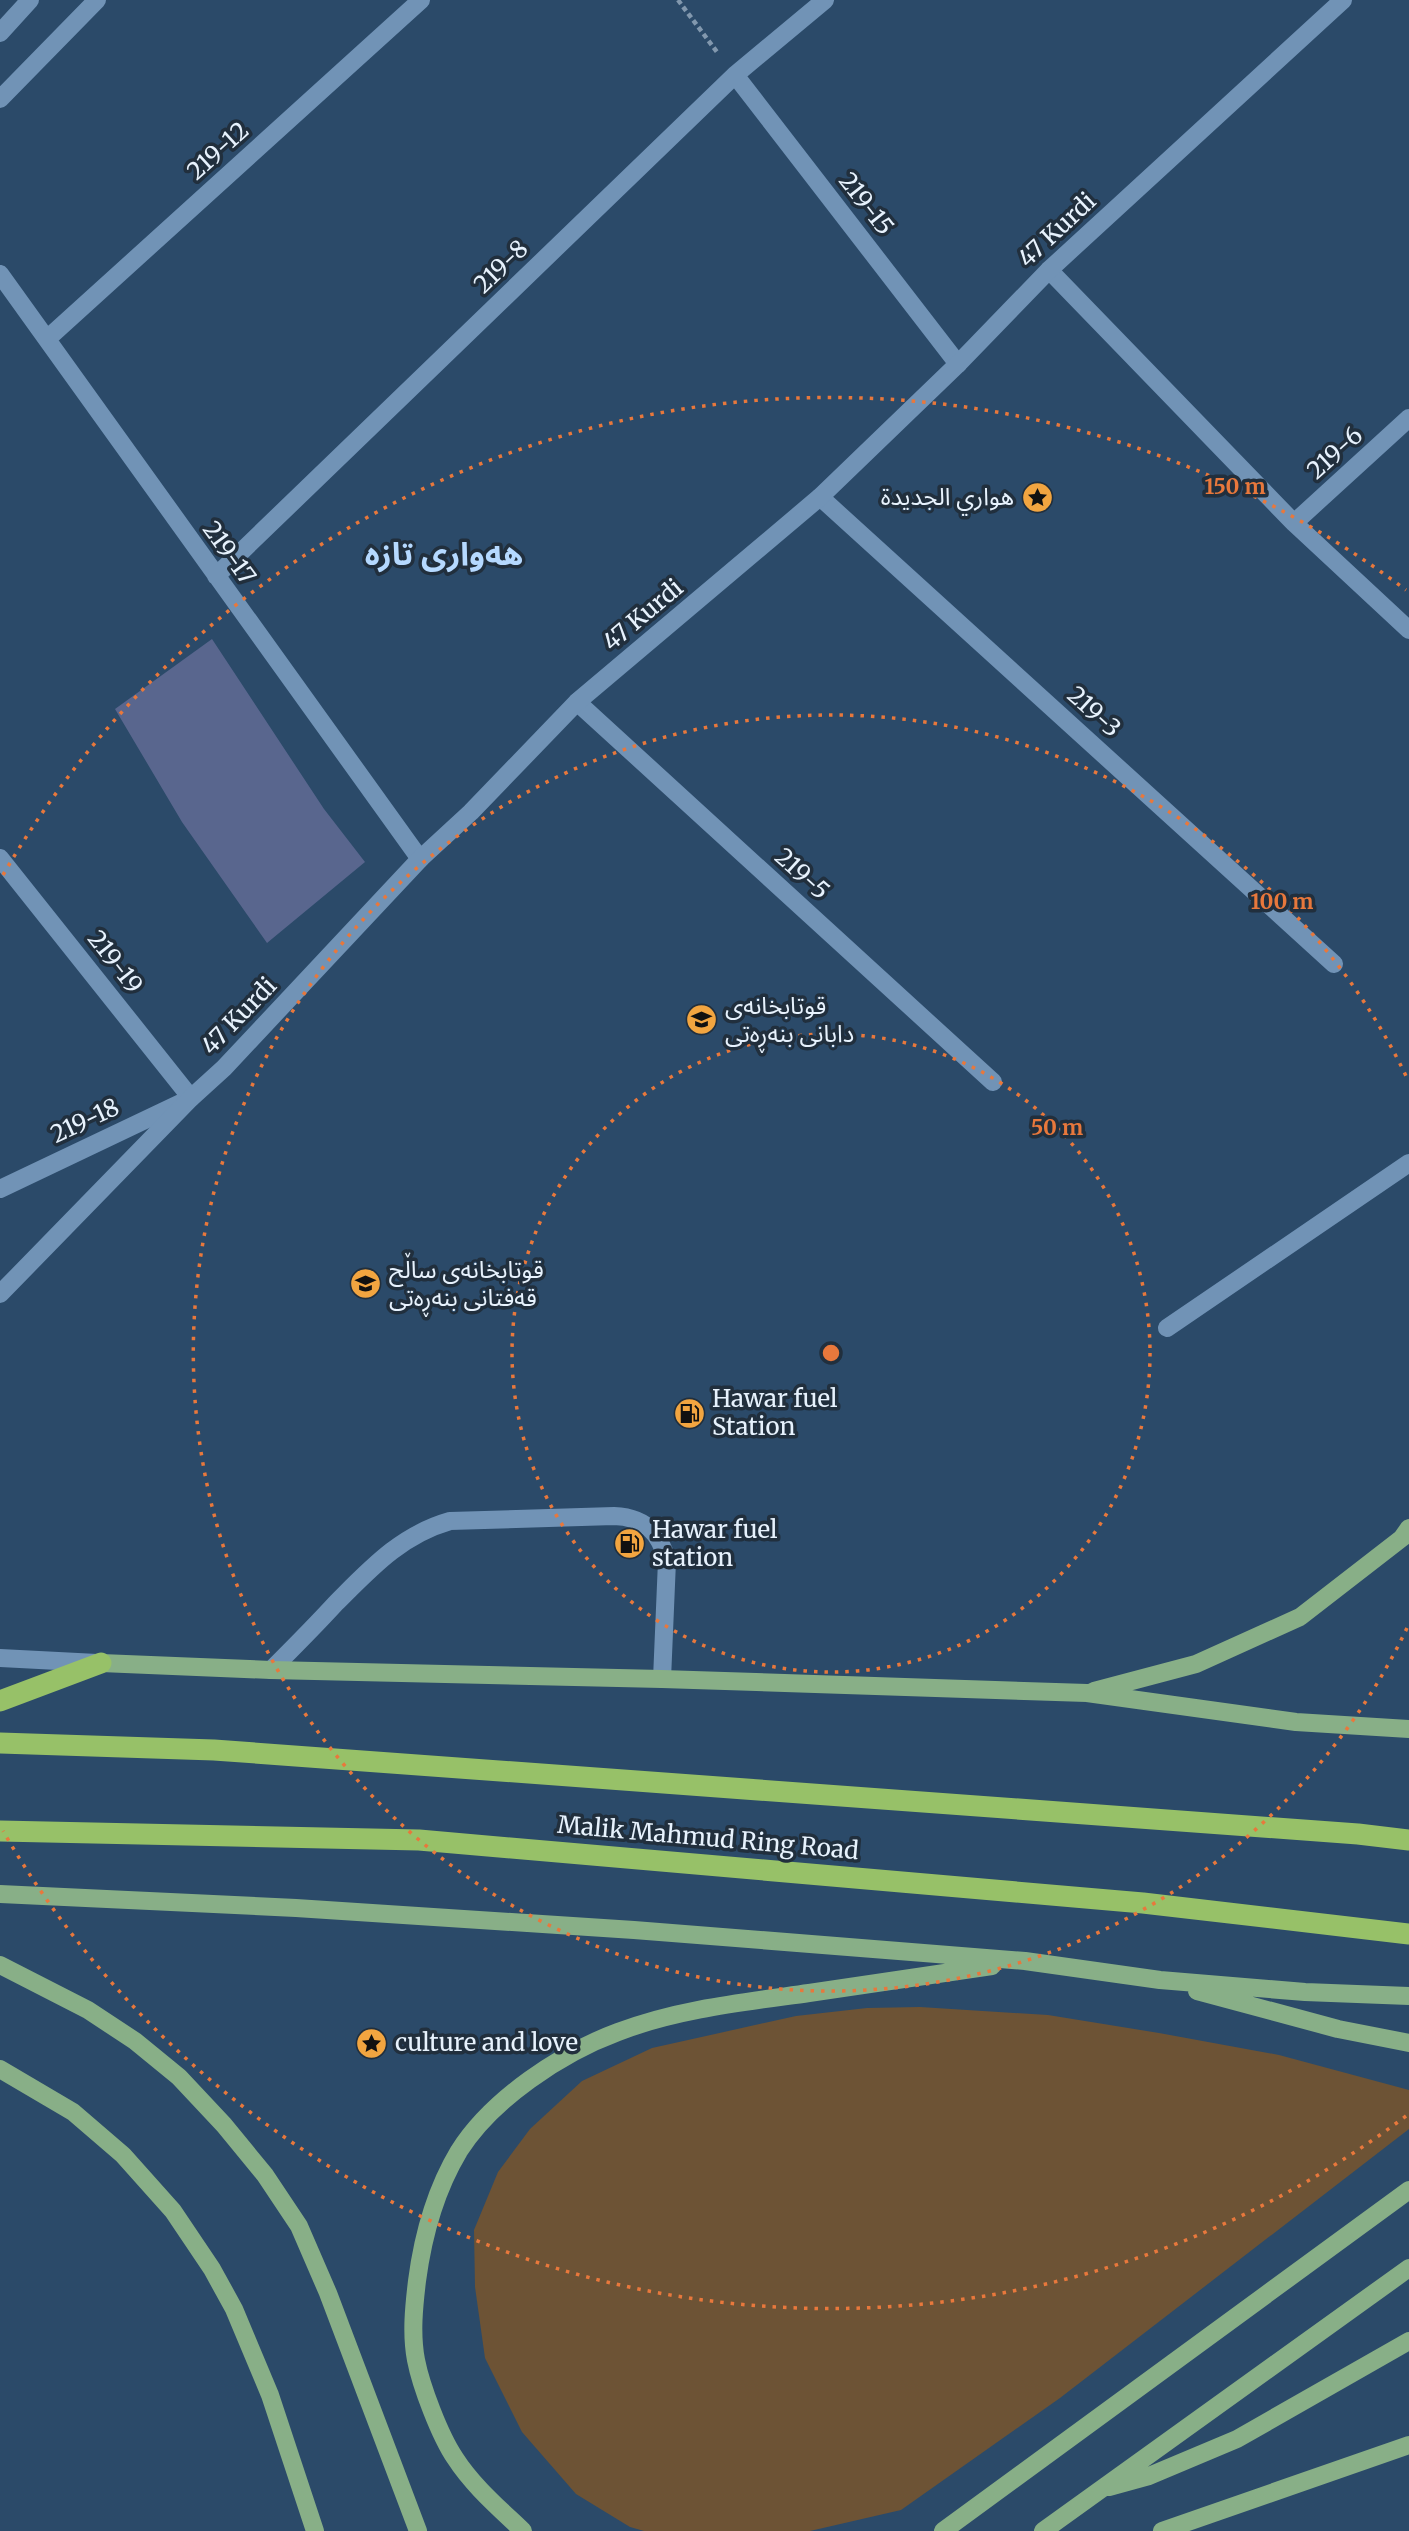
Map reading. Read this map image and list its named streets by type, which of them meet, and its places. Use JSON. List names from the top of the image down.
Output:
{
  "streets": {
    "highway": ["Malik Mahmud Ring Road"],
    "street": [
      "219-12",
      "219-15",
      "47 Kurdi",
      "219-8",
      "219-6",
      "219-17",
      "219-3",
      "219-5",
      "219-19",
      "219-18"
    ]
  },
  "crossings": [
    ["219-12", "219-17"],
    ["219-15", "47 Kurdi"],
    ["219-15", "219-8"],
    ["47 Kurdi", "219-17"],
    ["47 Kurdi", "219-3"],
    ["47 Kurdi", "219-5"],
    ["47 Kurdi", "219-19"],
    ["47 Kurdi", "219-18"],
    ["219-8", "219-17"],
    ["219-19", "219-18"]
  ],
  "districts": ["هەواری تازە"],
  "places": {
    "place": ["هواري الجديدة", "culture and love"],
    "school or university": ["قوتابخانەی دابانی بنەڕەتی", "قوتابخانەی ساڵح قەفتانی بنەڕەتی"],
    "fuel station": ["Hawar fuel Station", "Hawar fuel station"]
  },
  "rings": ["150 m", "100 m", "50 m"]
}
